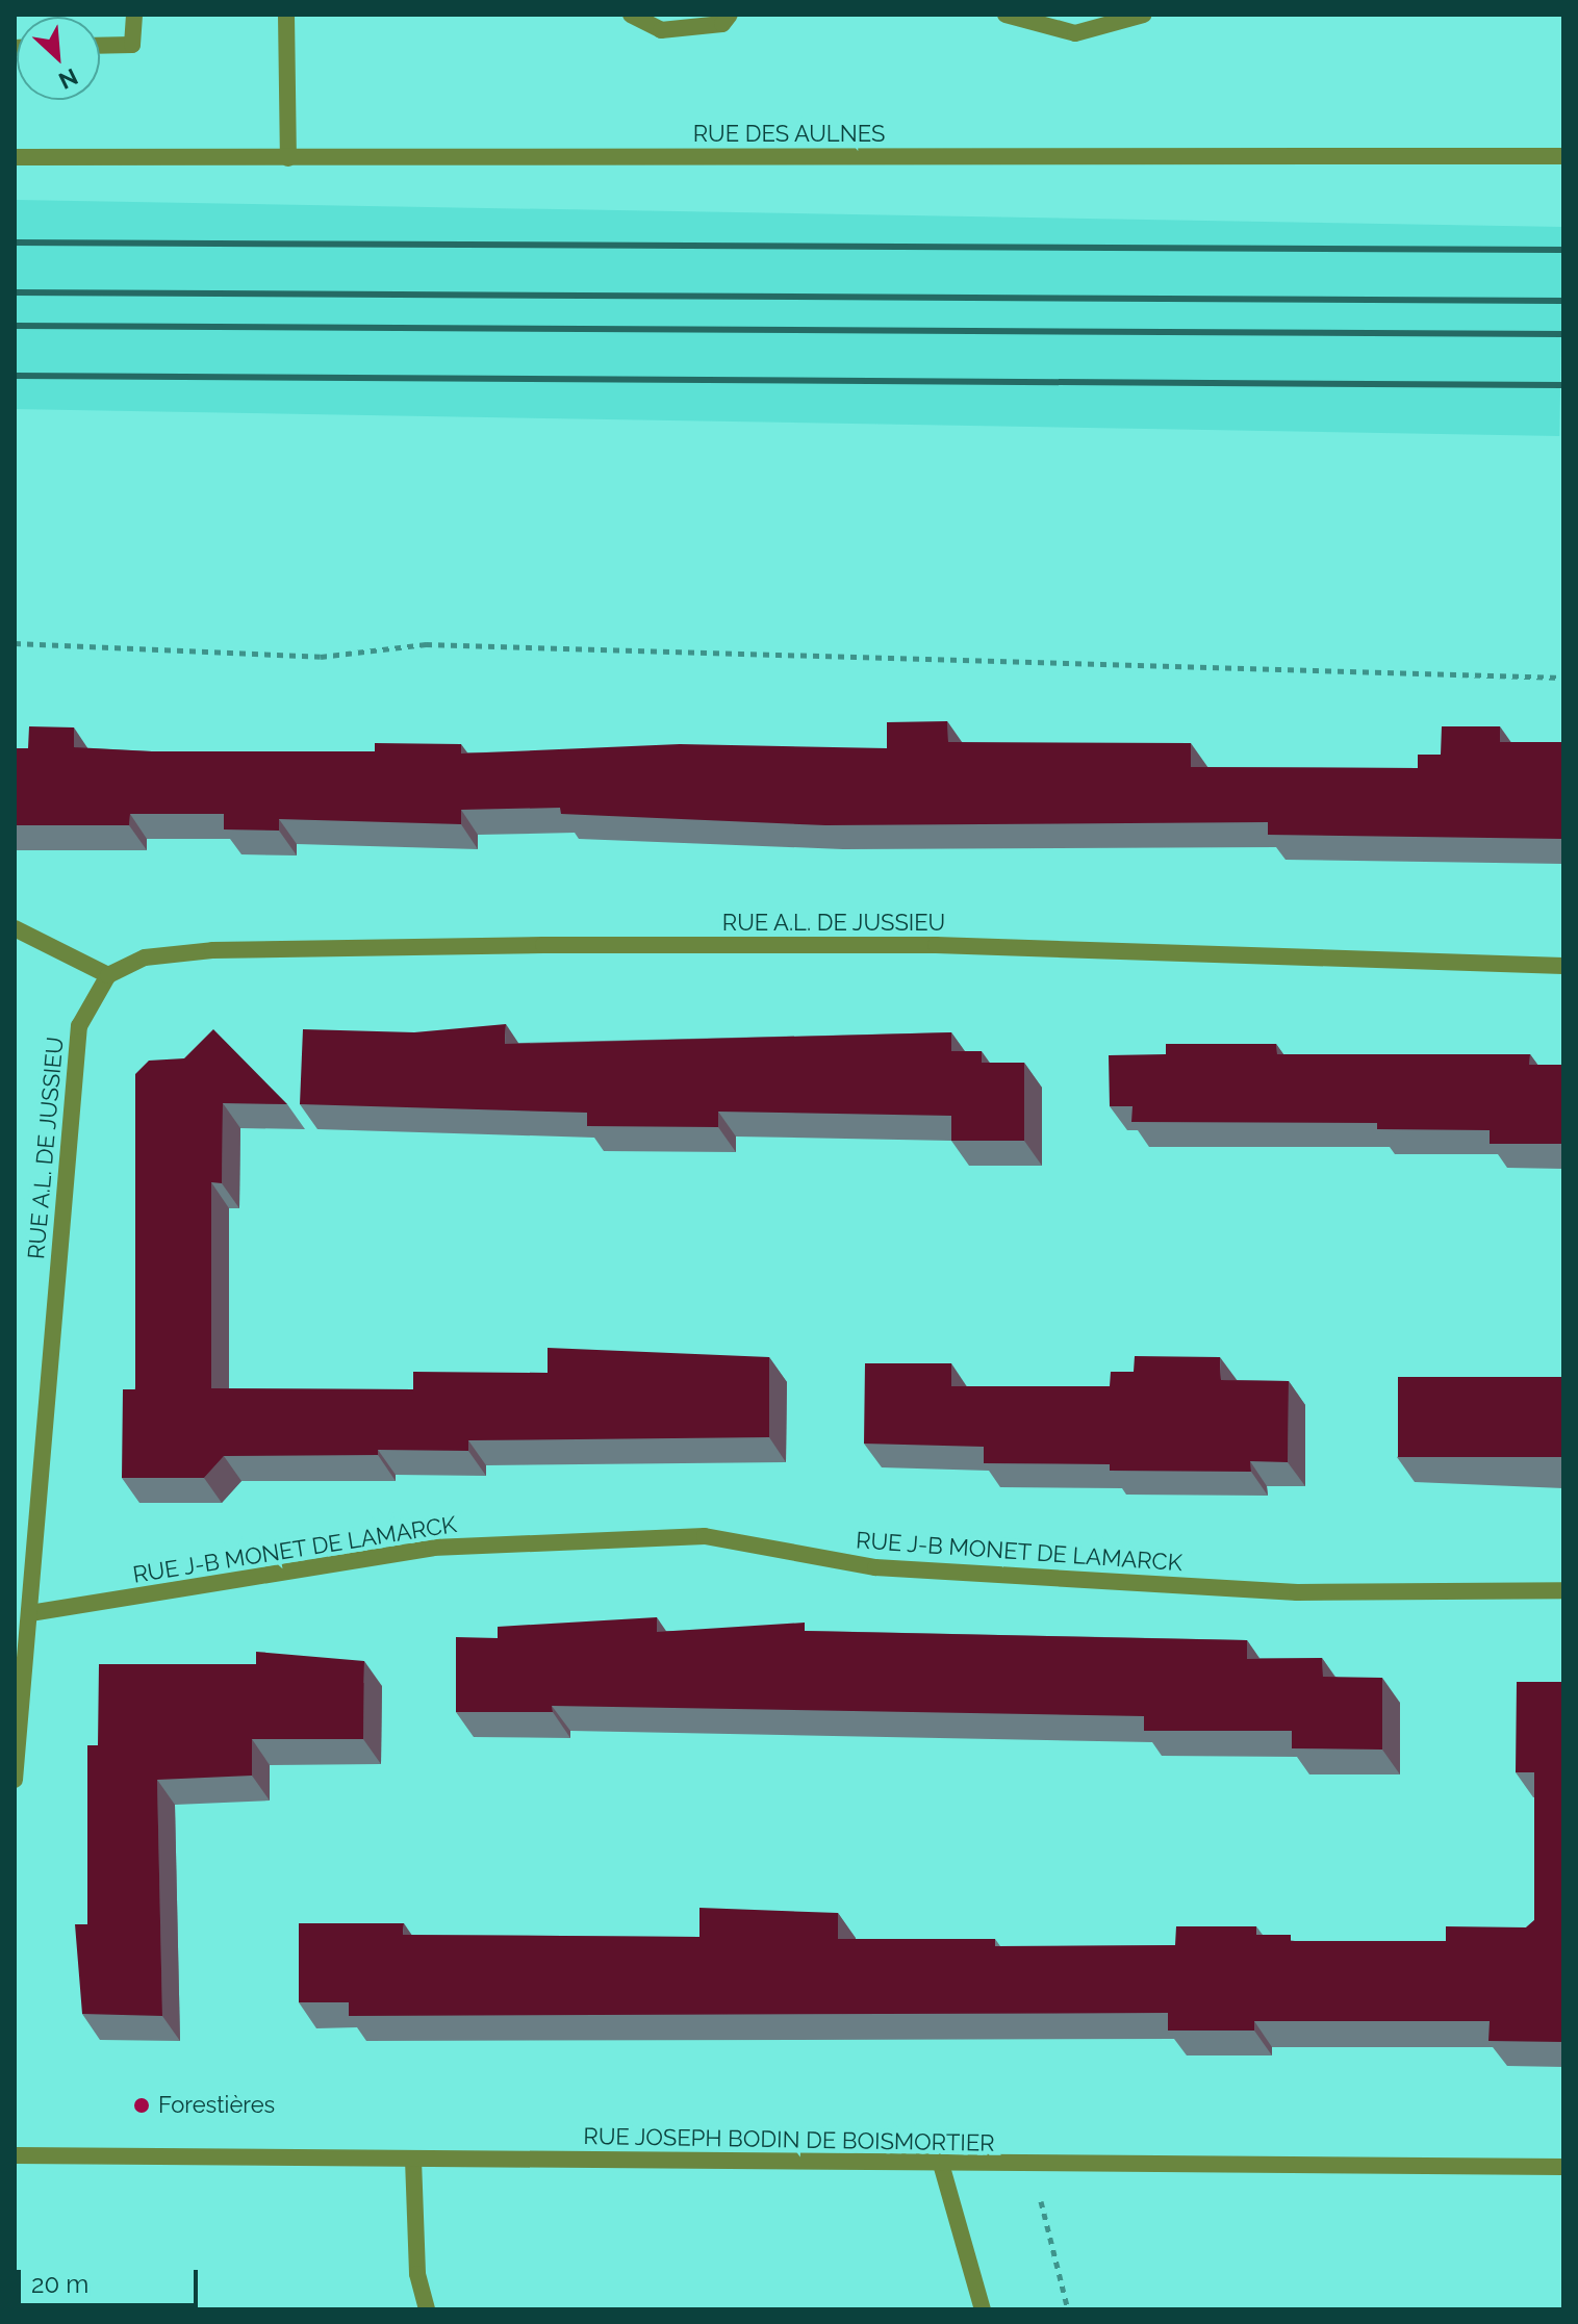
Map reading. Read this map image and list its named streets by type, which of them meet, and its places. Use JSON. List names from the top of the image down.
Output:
{
  "streets": {
    "street": [
      "RUE DES AULNES",
      "RUE A.L. DE JUSSIEU",
      "RUE J-B MONET DE LAMARCK",
      "RUE JOSEPH BODIN DE BOISMORTIER"
    ]
  },
  "crossings": [
    ["RUE A.L. DE JUSSIEU", "RUE J-B MONET DE LAMARCK"]
  ],
  "places": ["Forestières"],
  "scale_bar": "20 m",
  "north": "bottom right"
}
